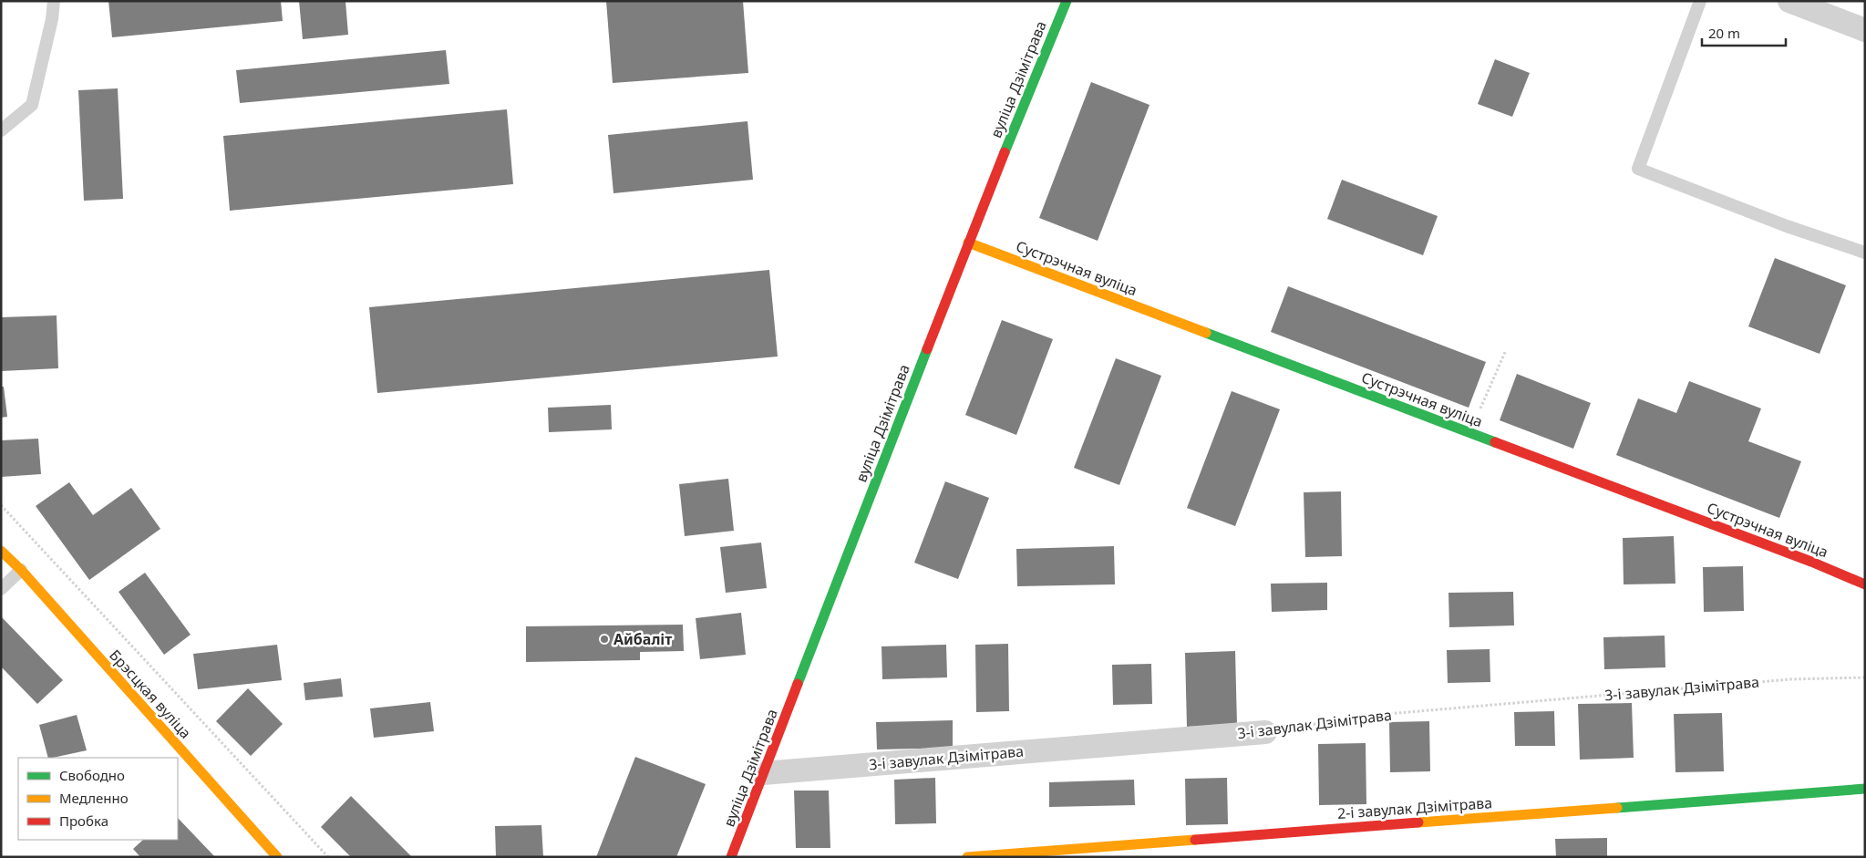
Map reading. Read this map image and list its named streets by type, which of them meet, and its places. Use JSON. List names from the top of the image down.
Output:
{
  "streets": {
    "street": [
      "вуліца Дзімітрава",
      "Сустрэчная вуліца",
      "3-і завулак Дзімітрава",
      "Брэсцкая вуліца",
      "2-і завулак Дзімітрава"
    ]
  },
  "crossings": [
    ["вуліца Дзімітрава", "Сустрэчная вуліца"],
    ["вуліца Дзімітрава", "3-і завулак Дзімітрава"]
  ],
  "places": ["Айбаліт"],
  "legend": ["Свободно", "Медленно", "Пробка"],
  "scale_bar": "20 m"
}
